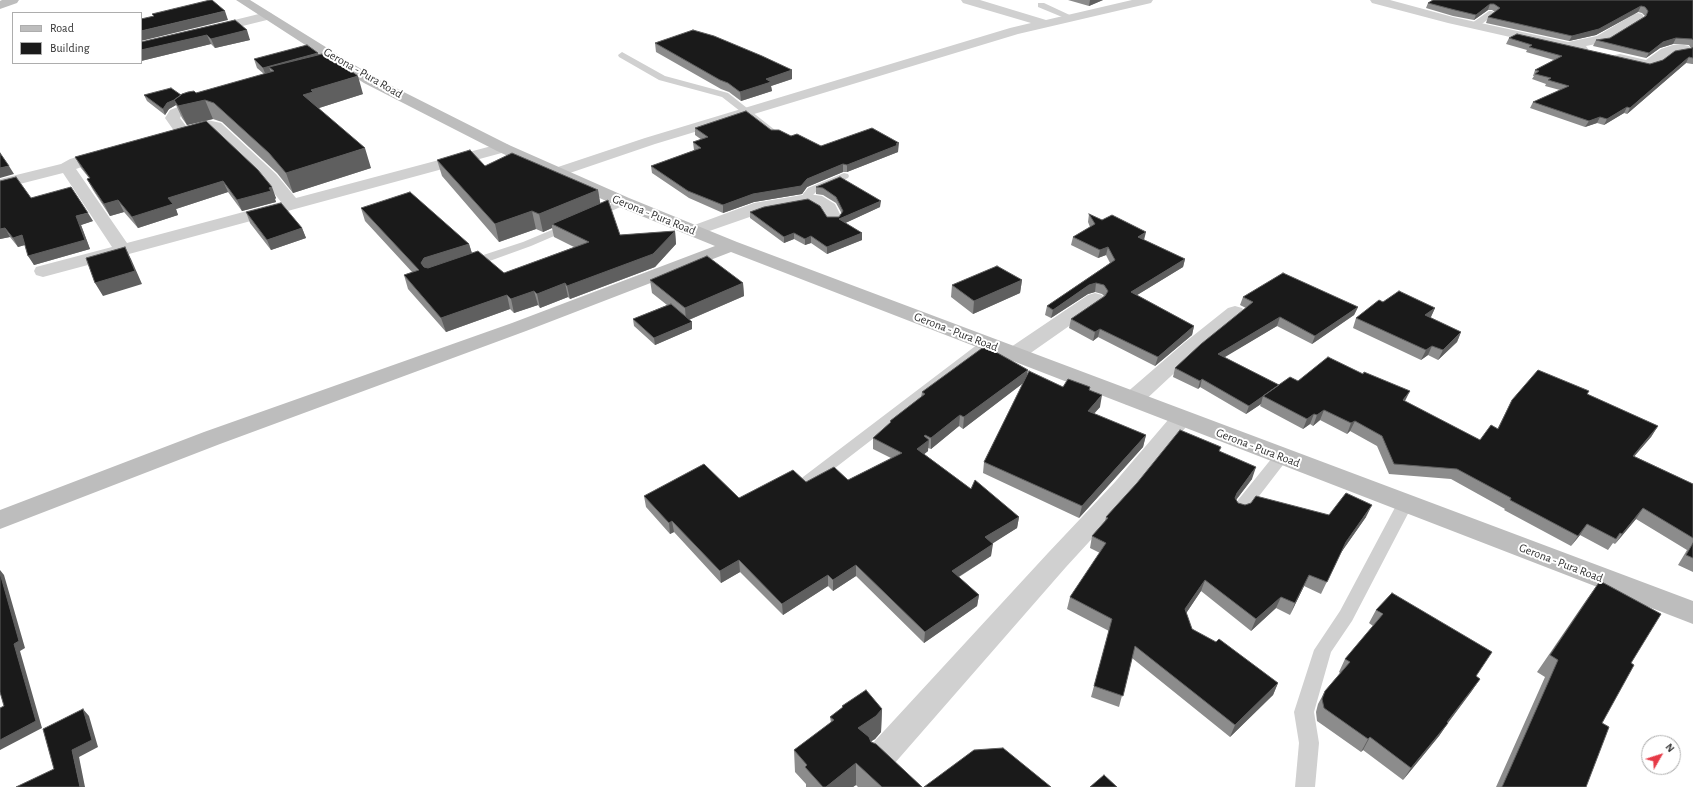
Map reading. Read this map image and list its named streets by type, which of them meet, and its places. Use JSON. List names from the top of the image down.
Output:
{
  "streets": {
    "main road": ["Gerona - Pura Road"]
  },
  "legend": ["Road", "Building"],
  "north": "top right"
}
